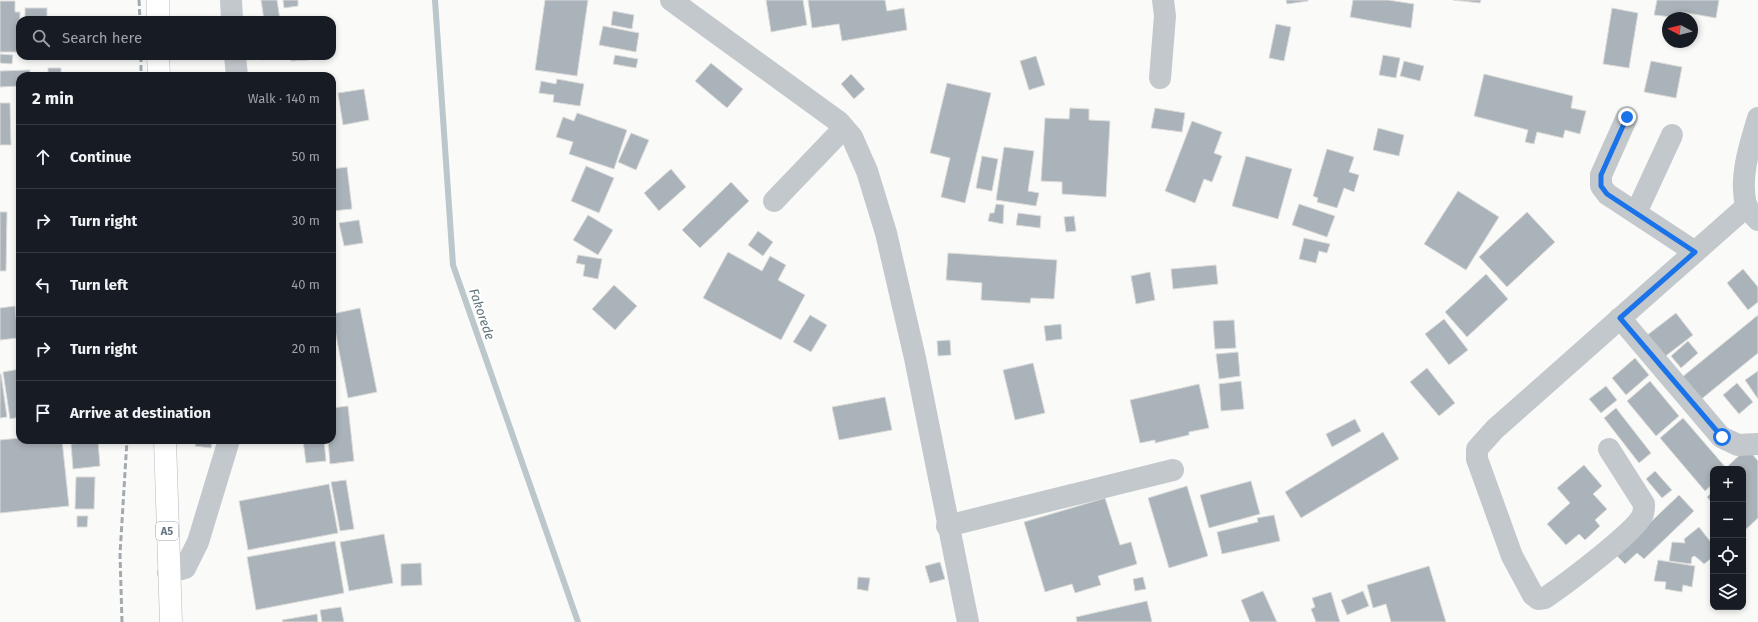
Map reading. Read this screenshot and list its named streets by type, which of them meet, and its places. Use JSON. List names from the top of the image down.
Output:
{
  "streets": {
    "highway": ["A5"]
  },
  "water": ["Fakorede"],
  "north": "left",
  "page": {
    "search": "Search here",
    "heading": ["2 min", "Walk · 140 m"],
    "list": [
      ["Continue", "50 m"],
      ["Turn right", "30 m"],
      ["Turn left", "40 m"],
      ["Turn right", "20 m"],
      "Arrive at destination"
    ],
    "map_buttons": ["+", "−"]
  }
}
